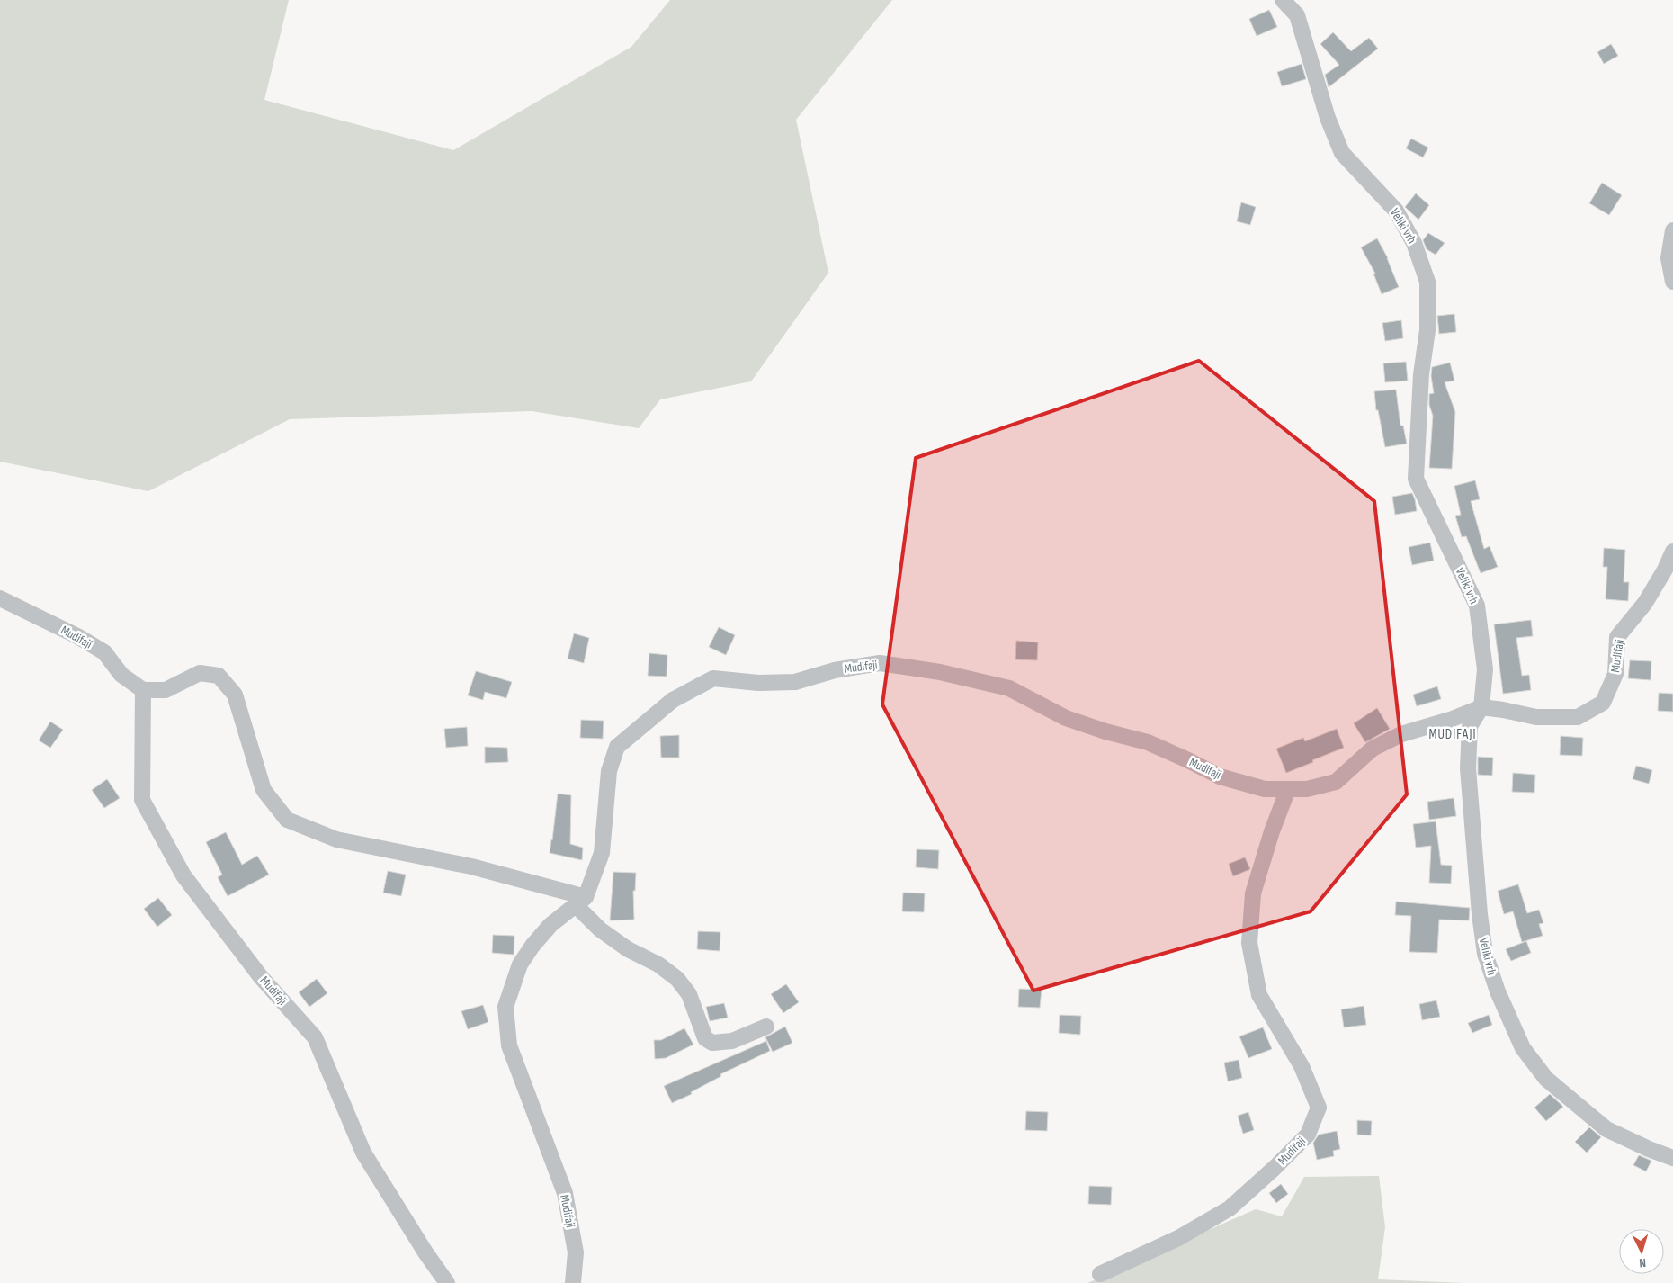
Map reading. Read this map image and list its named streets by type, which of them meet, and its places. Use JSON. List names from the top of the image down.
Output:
{
  "streets": {
    "street": ["Veliki vrh", "Mudifaji"]
  },
  "crossings": [
    ["Veliki vrh", "Mudifaji"]
  ],
  "districts": ["MUDIFAJI"],
  "north": "bottom"
}
